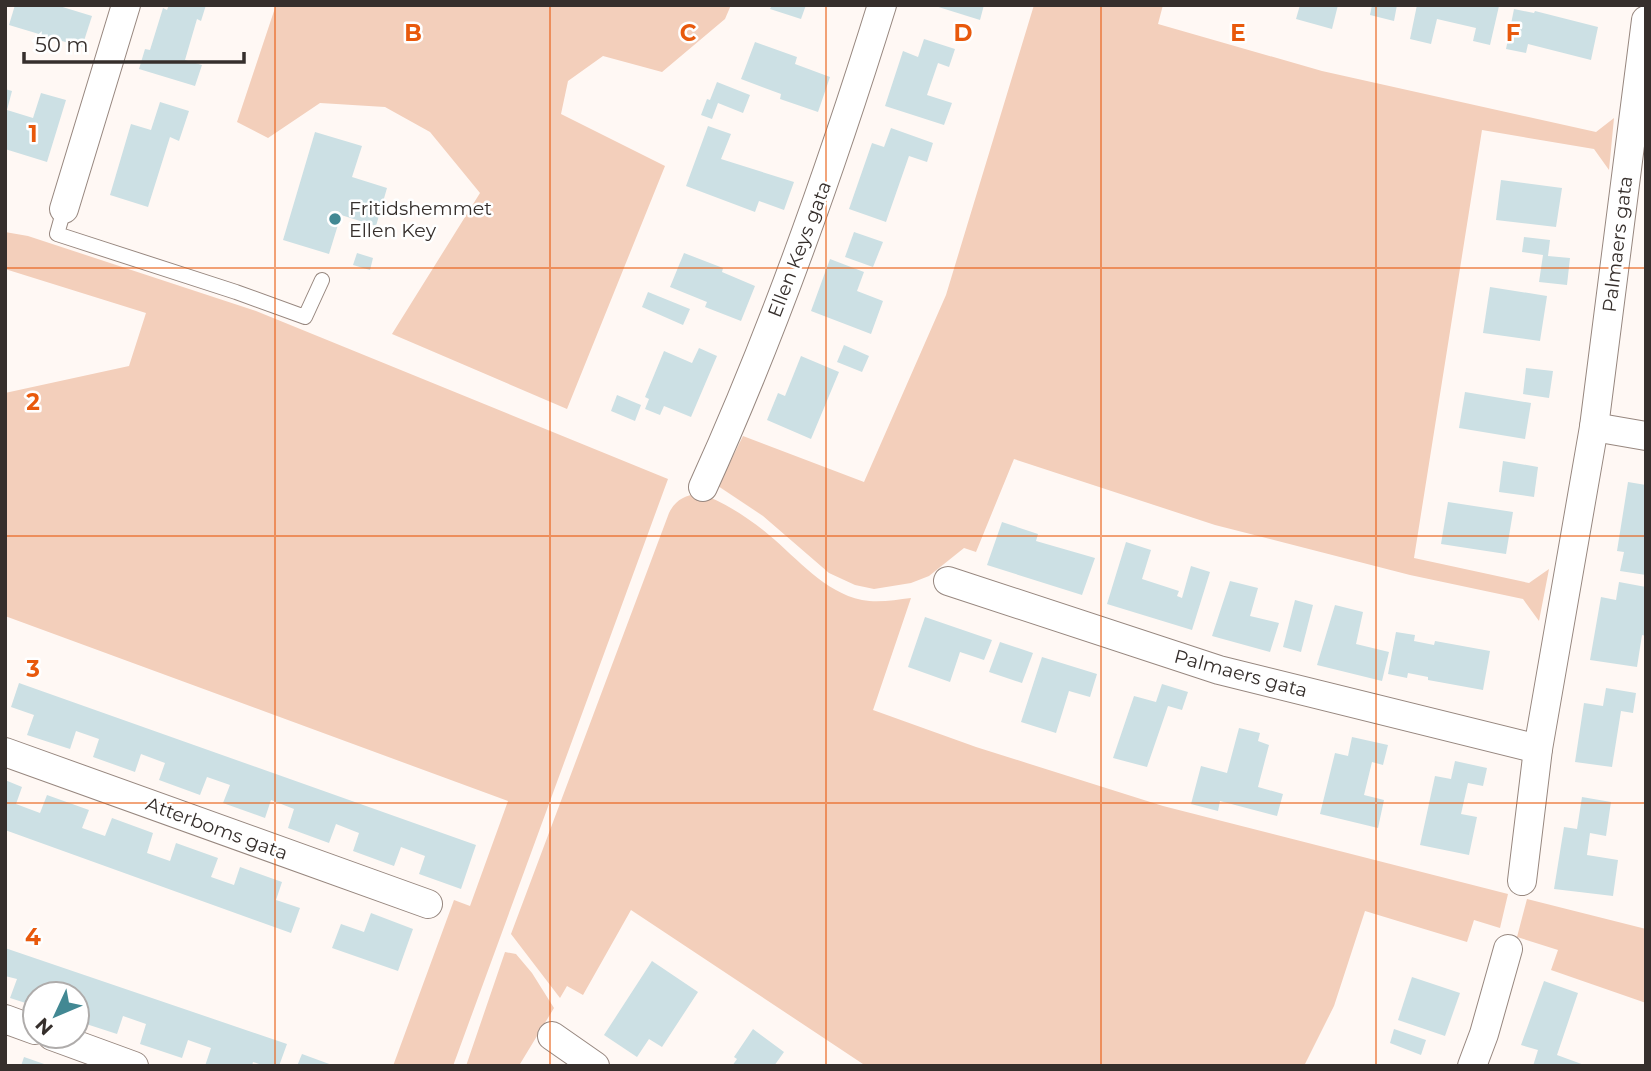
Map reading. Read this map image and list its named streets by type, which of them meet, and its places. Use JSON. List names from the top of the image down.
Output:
{
  "streets": {
    "street": ["Palmaers gata", "Ellen Keys gata", "Atterboms gata"]
  },
  "places": ["Fritidshemmet Ellen Key"],
  "scale_bar": "50 m",
  "north": "bottom left",
  "grid": {
    "columns": [
      "B",
      "C",
      "D",
      "E",
      "F"
    ],
    "rows": [
      "1",
      "2",
      "3",
      "4"
    ]
  }
}
